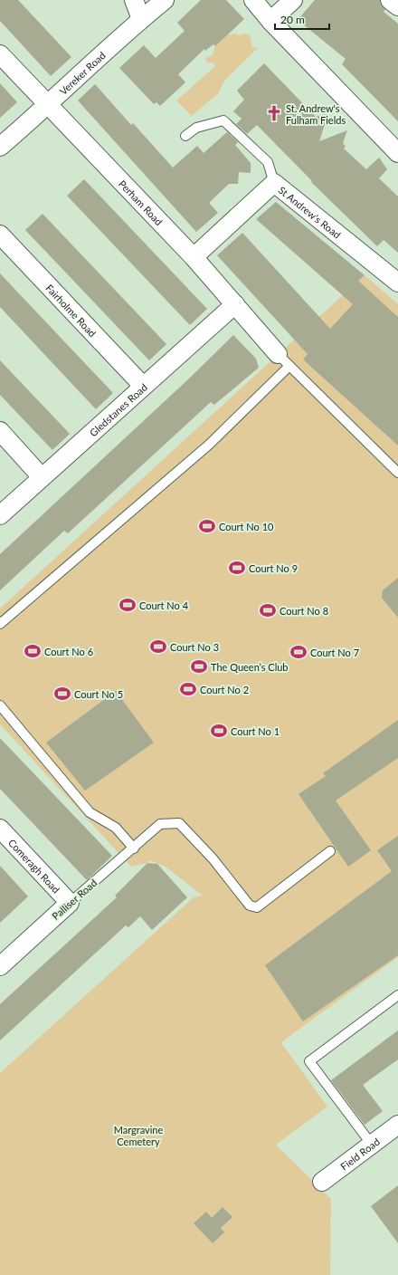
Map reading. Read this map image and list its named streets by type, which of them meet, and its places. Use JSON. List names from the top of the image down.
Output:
{
  "streets": {
    "street": [
      "Vereker Road",
      "Perham Road",
      "St Andrew's Road",
      "Fairholme Road",
      "Gledstanes Road",
      "Comeragh Road",
      "Palliser Road",
      "Field Road"
    ]
  },
  "crossings": [
    ["Vereker Road", "Perham Road"],
    ["Perham Road", "St Andrew's Road"],
    ["Perham Road", "Gledstanes Road"],
    ["Fairholme Road", "Gledstanes Road"],
    ["Comeragh Road", "Palliser Road"]
  ],
  "parks": ["Margravine Cemetery"],
  "places": {
    "church": ["St. Andrew's Fulham Fields"],
    "sports": [
      "Court No 10",
      "Court No 9",
      "Court No 4",
      "Court No 8",
      "Court No 3",
      "Court No 6",
      "Court No 7",
      "The Queen’s Club",
      "Court No 2",
      "Court No 5",
      "Court No 1"
    ]
  },
  "scale_bar": "20 m"
}
